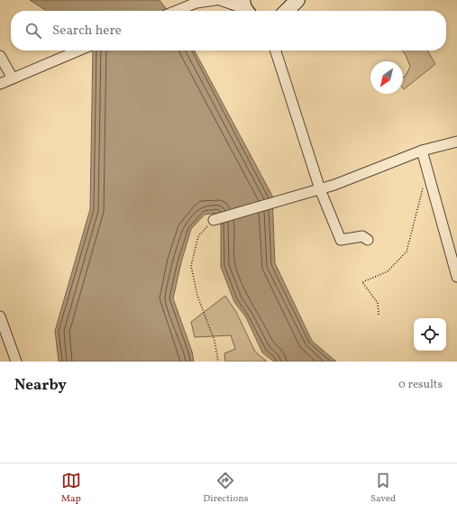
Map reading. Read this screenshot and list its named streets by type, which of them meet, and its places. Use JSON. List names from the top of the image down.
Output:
{
  "north": "bottom left",
  "page": {
    "search": "Search here",
    "heading": ["Nearby", "0 results"],
    "nav": ["Map", "Directions", "Saved"]
  }
}
